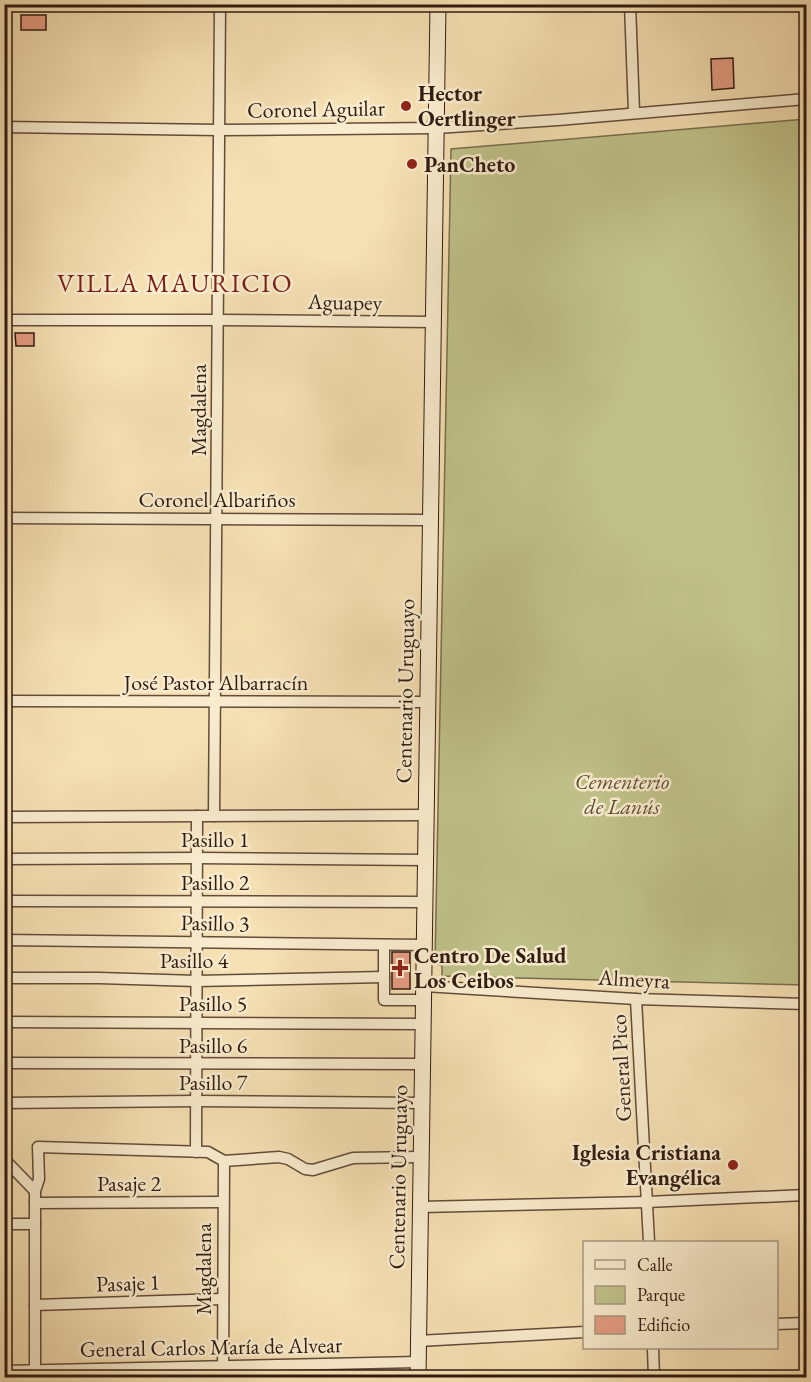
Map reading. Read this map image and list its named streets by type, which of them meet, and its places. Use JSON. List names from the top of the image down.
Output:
{
  "streets": {
    "main road": ["Centenario Uruguayo"],
    "street": [
      "Coronel Aguilar",
      "Aguapey",
      "Magdalena",
      "Coronel Albariños",
      "José Pastor Albarracín",
      "Pasillo 1",
      "Pasillo 2",
      "Pasillo 3",
      "Pasillo 4",
      "Almeyra",
      "Pasillo 5",
      "Pasillo 6",
      "General Pico",
      "Pasillo 7",
      "Pasaje 2",
      "Pasaje 1",
      "General Carlos María de Alvear"
    ]
  },
  "crossings": [
    ["Coronel Aguilar", "Magdalena"],
    ["Coronel Aguilar", "Centenario Uruguayo"],
    ["Aguapey", "Magdalena"],
    ["Aguapey", "Centenario Uruguayo"],
    ["Magdalena", "Coronel Albariños"],
    ["Magdalena", "José Pastor Albarracín"],
    ["Magdalena", "Pasaje 2"],
    ["Magdalena", "Pasaje 1"],
    ["Magdalena", "General Carlos María de Alvear"],
    ["Coronel Albariños", "Centenario Uruguayo"],
    ["José Pastor Albarracín", "Centenario Uruguayo"],
    ["Centenario Uruguayo", "Pasillo 1"],
    ["Centenario Uruguayo", "Pasillo 2"],
    ["Centenario Uruguayo", "Pasillo 3"],
    ["Centenario Uruguayo", "Almeyra"],
    ["Centenario Uruguayo", "Pasillo 5"],
    ["Centenario Uruguayo", "Pasillo 6"],
    ["Centenario Uruguayo", "Pasillo 7"],
    ["Centenario Uruguayo", "General Carlos María de Alvear"],
    ["Pasillo 4", "Almeyra"],
    ["Almeyra", "General Pico"]
  ],
  "districts": ["VILLA MAURICIO"],
  "parks": ["Cementerio de Lanús"],
  "places": {
    "other": ["Hector Oertlinger", "PanCheto", "Iglesia Cristiana Evangélica"],
    "health": ["Centro De Salud Los Ceibos"]
  },
  "legend": ["Calle", "Parque", "Edificio"]
}
